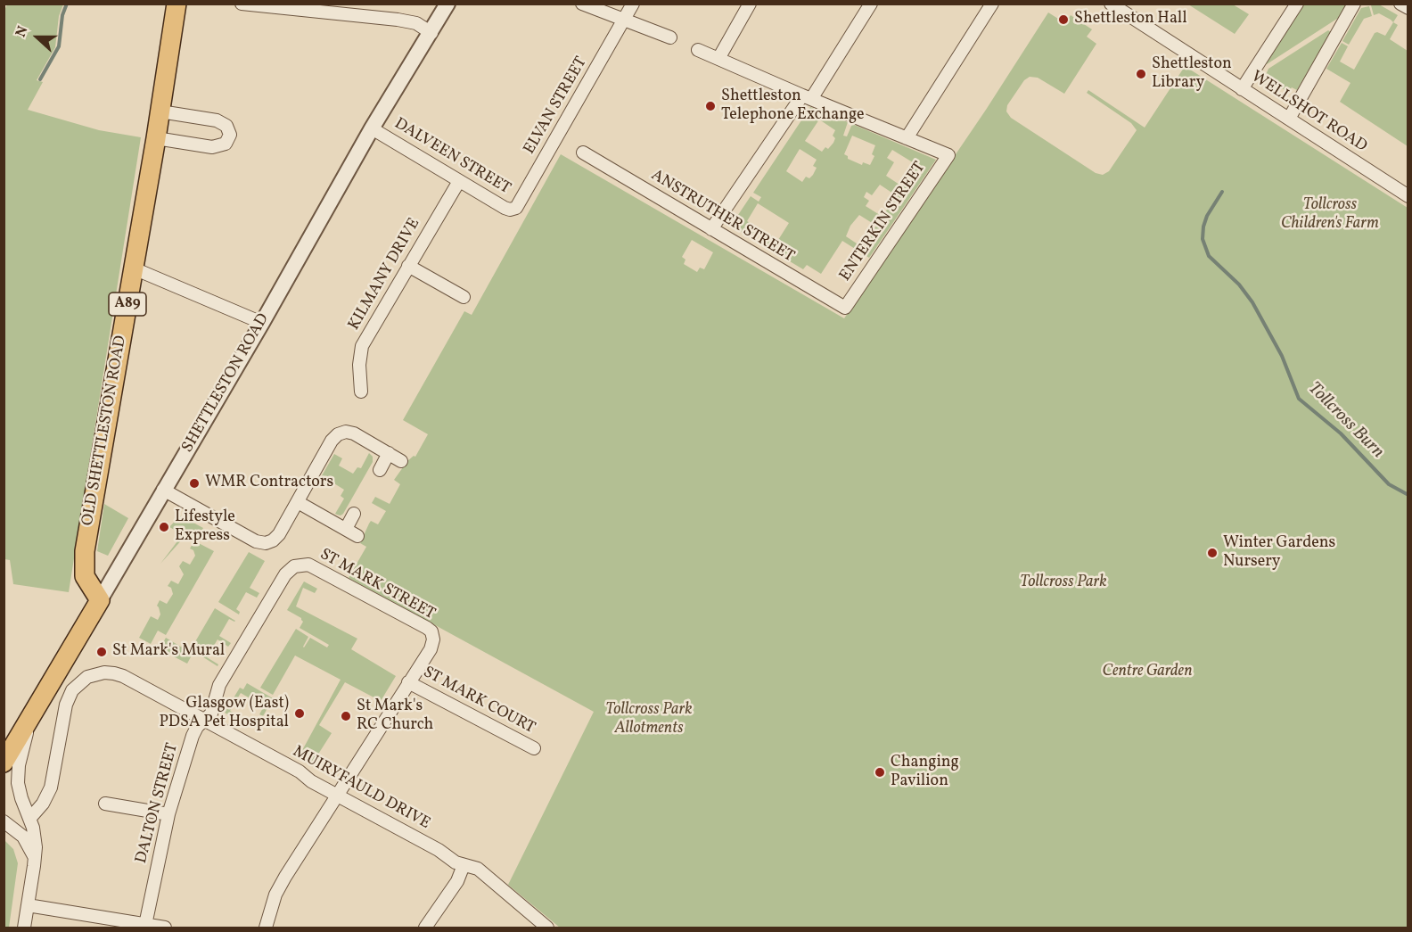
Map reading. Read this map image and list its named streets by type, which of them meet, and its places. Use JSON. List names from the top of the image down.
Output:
{
  "streets": {
    "main road": ["A89", "SHETTLESTON ROAD", "OLD SHETTLESTON ROAD"],
    "street": [
      "ELVAN STREET",
      "WELLSHOT ROAD",
      "DALVEEN STREET",
      "ANSTRUTHER STREET",
      "ENTERKIN STREET",
      "KILMANY DRIVE",
      "ST MARK STREET",
      "ST MARK COURT",
      "MUIRYFAULD DRIVE",
      "DALTON STREET"
    ]
  },
  "crossings": [
    ["ELVAN STREET", "DALVEEN STREET"],
    ["DALVEEN STREET", "KILMANY DRIVE"],
    ["DALVEEN STREET", "SHETTLESTON ROAD"],
    ["ANSTRUTHER STREET", "ENTERKIN STREET"],
    ["SHETTLESTON ROAD", "OLD SHETTLESTON ROAD"],
    ["ST MARK STREET", "ST MARK COURT"],
    ["ST MARK STREET", "DALTON STREET"],
    ["MUIRYFAULD DRIVE", "DALTON STREET"]
  ],
  "water": ["Tollcross Burn"],
  "parks": [
    "Tollcross Children's Farm",
    "Tollcross Park",
    "Centre Garden",
    "Tollcross Park Allotments"
  ],
  "places": [
    "Shettleston Hall",
    "Shettleston Library",
    "Shettleston Telephone Exchange",
    "WMR Contractors",
    "Lifestyle Express",
    "Winter Gardens Nursery",
    "St Mark's Mural",
    "Glasgow (East) PDSA Pet Hospital",
    "St Mark's RC Church",
    "Changing Pavilion"
  ],
  "north": "left"
}
